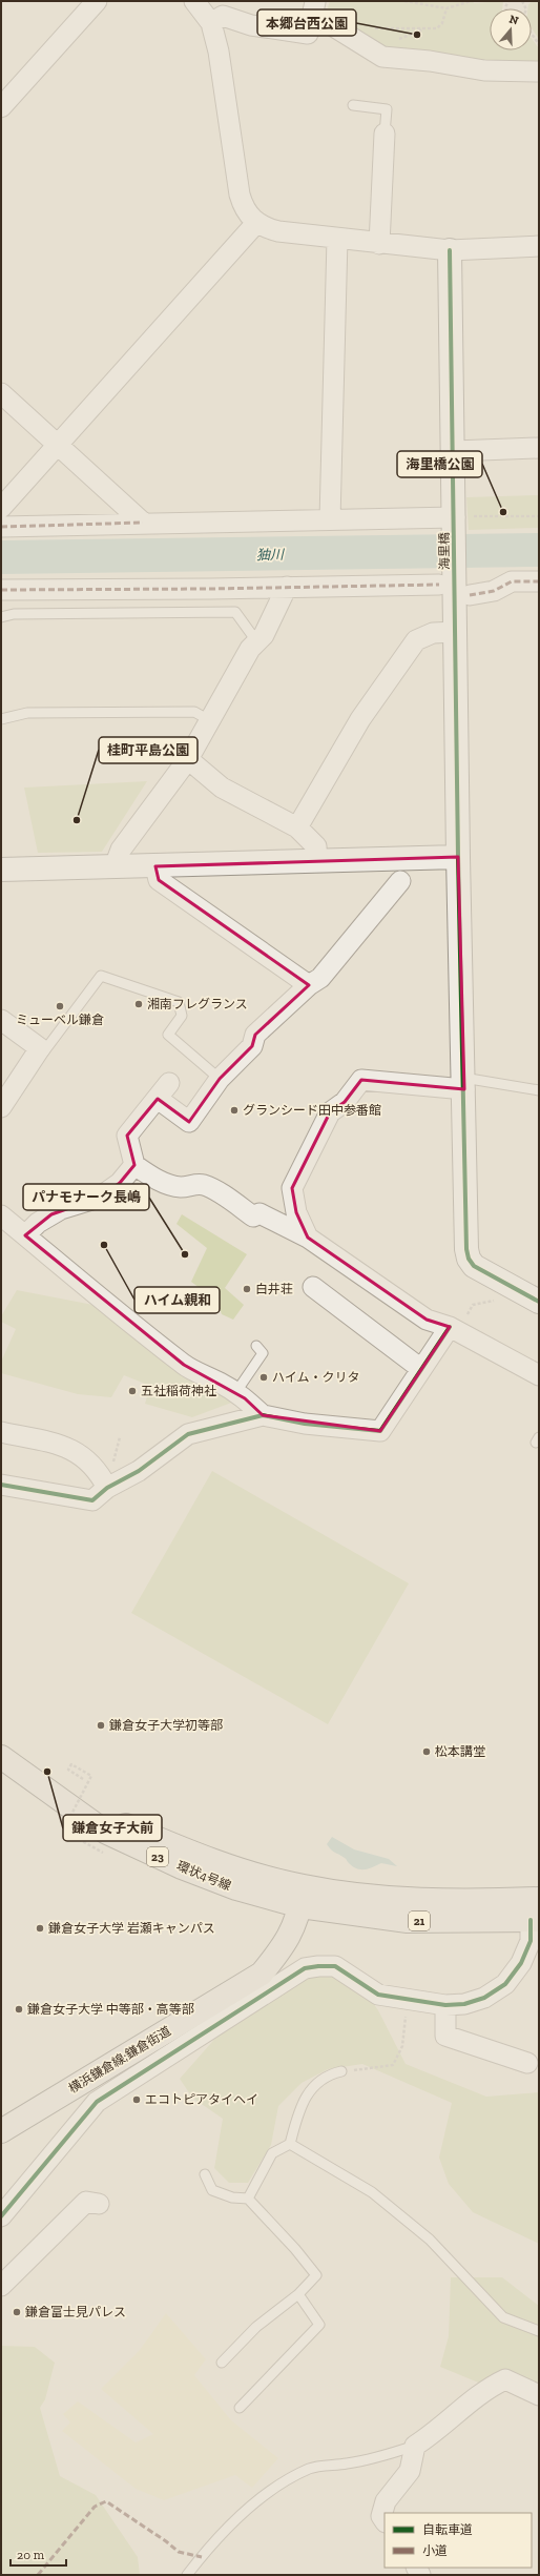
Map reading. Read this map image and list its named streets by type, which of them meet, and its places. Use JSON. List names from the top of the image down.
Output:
{
  "streets": {
    "main road": [
      "23",
      "環状4号線",
      "21",
      "横浜鎌倉線;鎌倉街道"
    ],
    "street": ["海里橋"]
  },
  "crossings": [
    ["環状4号線", "21"],
    ["環状4号線", "横浜鎌倉線;鎌倉街道"],
    ["21", "横浜鎌倉線;鎌倉街道"]
  ],
  "water": ["㹨川"],
  "places": [
    "本郷台西公園",
    "海里橋公園",
    "桂町平島公園",
    "湘南フレグランス",
    "ミューベル鎌倉",
    "グランシード田中参番館",
    "ハイム親和",
    "パナモナーク長嶋",
    "白井荘",
    "ハイム・クリタ",
    "五社稲荷神社",
    "鎌倉女子大学初等部",
    "松本講堂",
    "鎌倉女子大前",
    "鎌倉女子大学 岩瀬キャンパス",
    "鎌倉女子大学 中等部・高等部",
    "エコトピアタイヘイ",
    "鎌倉富士見パレス"
  ],
  "legend": ["自転車道", "小道"],
  "scale_bar": "20 m",
  "north": "top"
}
